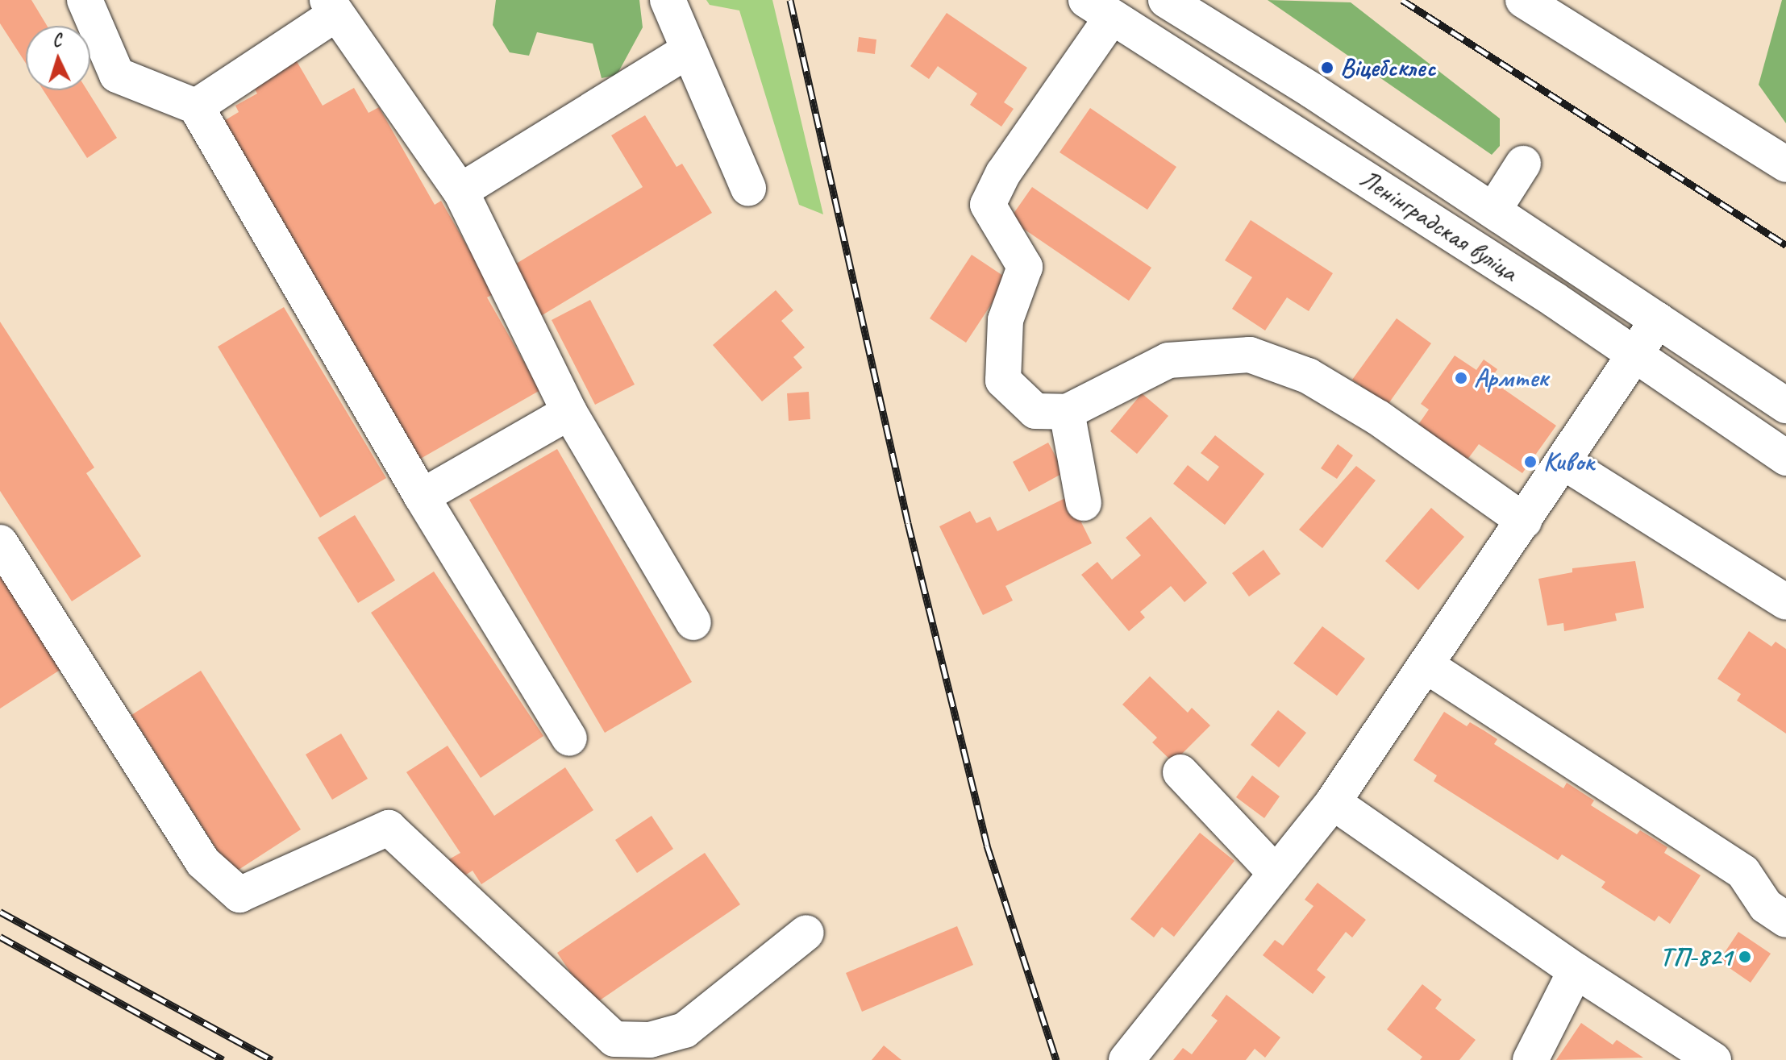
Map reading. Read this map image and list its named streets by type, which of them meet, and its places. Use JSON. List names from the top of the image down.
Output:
{
  "streets": {
    "main road": ["Ленінградская вуліца"]
  },
  "places": [
    "Віцебсклес",
    "Армтек",
    "Кивок",
    "ТП-821"
  ],
  "north": "top"
}
